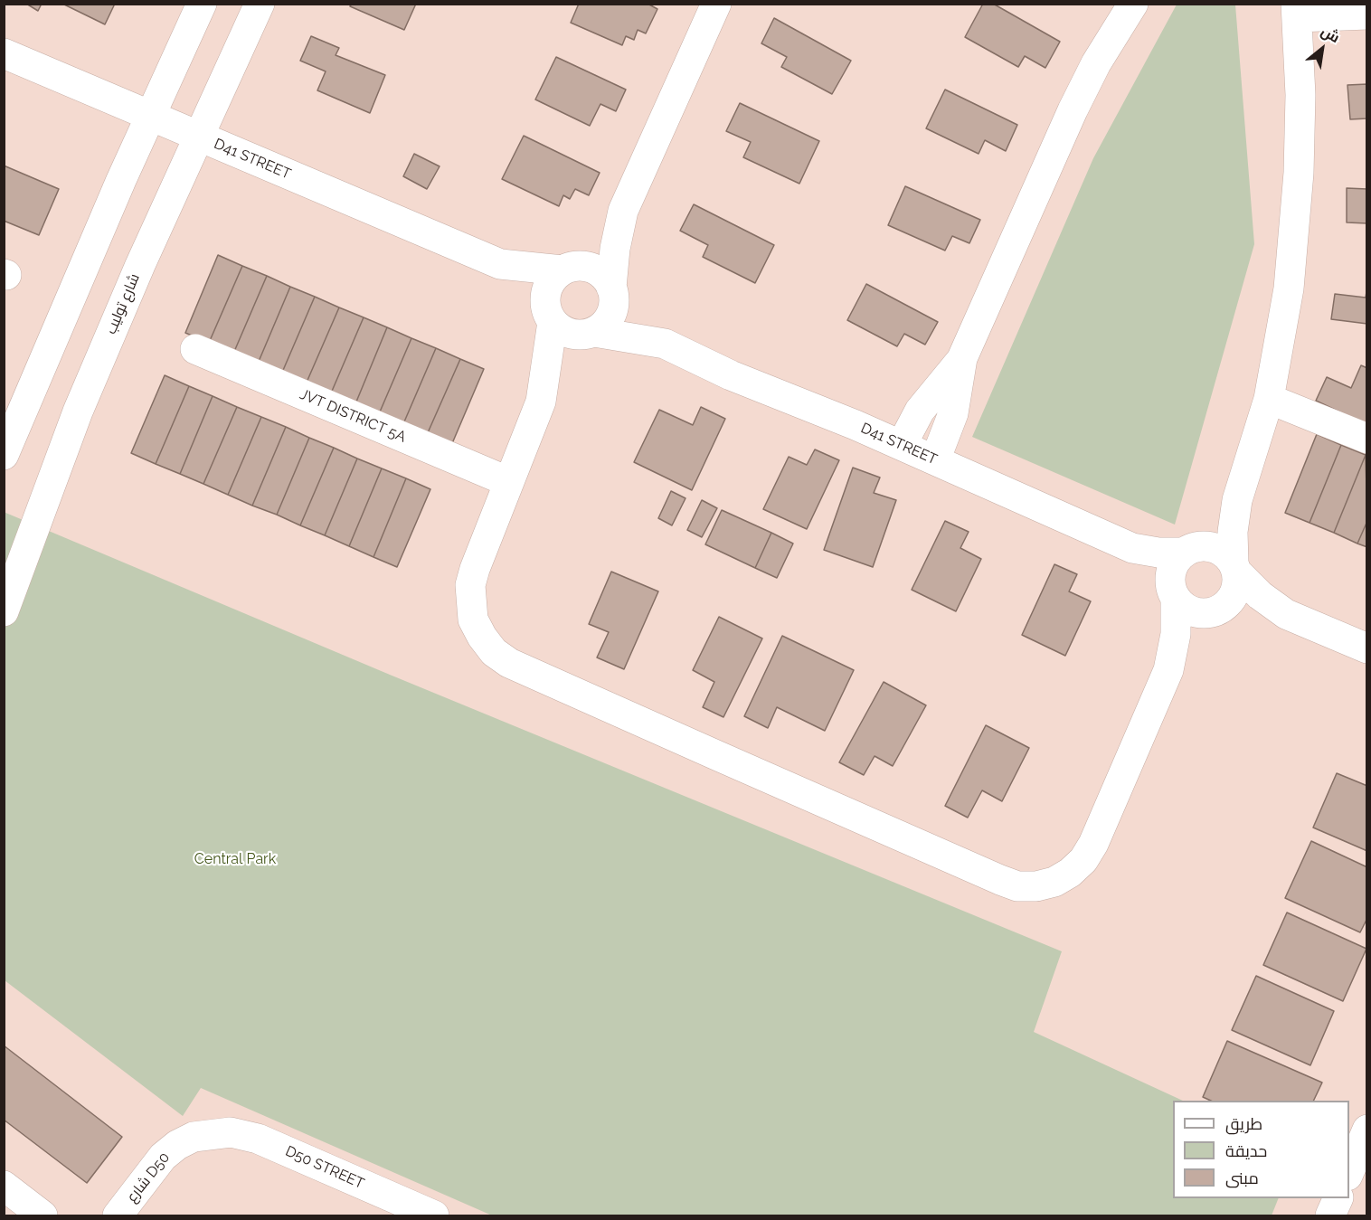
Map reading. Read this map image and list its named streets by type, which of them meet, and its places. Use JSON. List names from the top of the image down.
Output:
{
  "streets": {
    "street": [
      "D41 STREET",
      "شارع توليب",
      "JVT DISTRICT 5A",
      "D50 STREET",
      "شارع D50"
    ]
  },
  "crossings": [
    ["D41 STREET", "شارع توليب"],
    ["D50 STREET", "شارع D50"]
  ],
  "parks": ["Central Park"],
  "legend": ["طريق", "حديقة", "مبنى"],
  "north": "top right"
}
